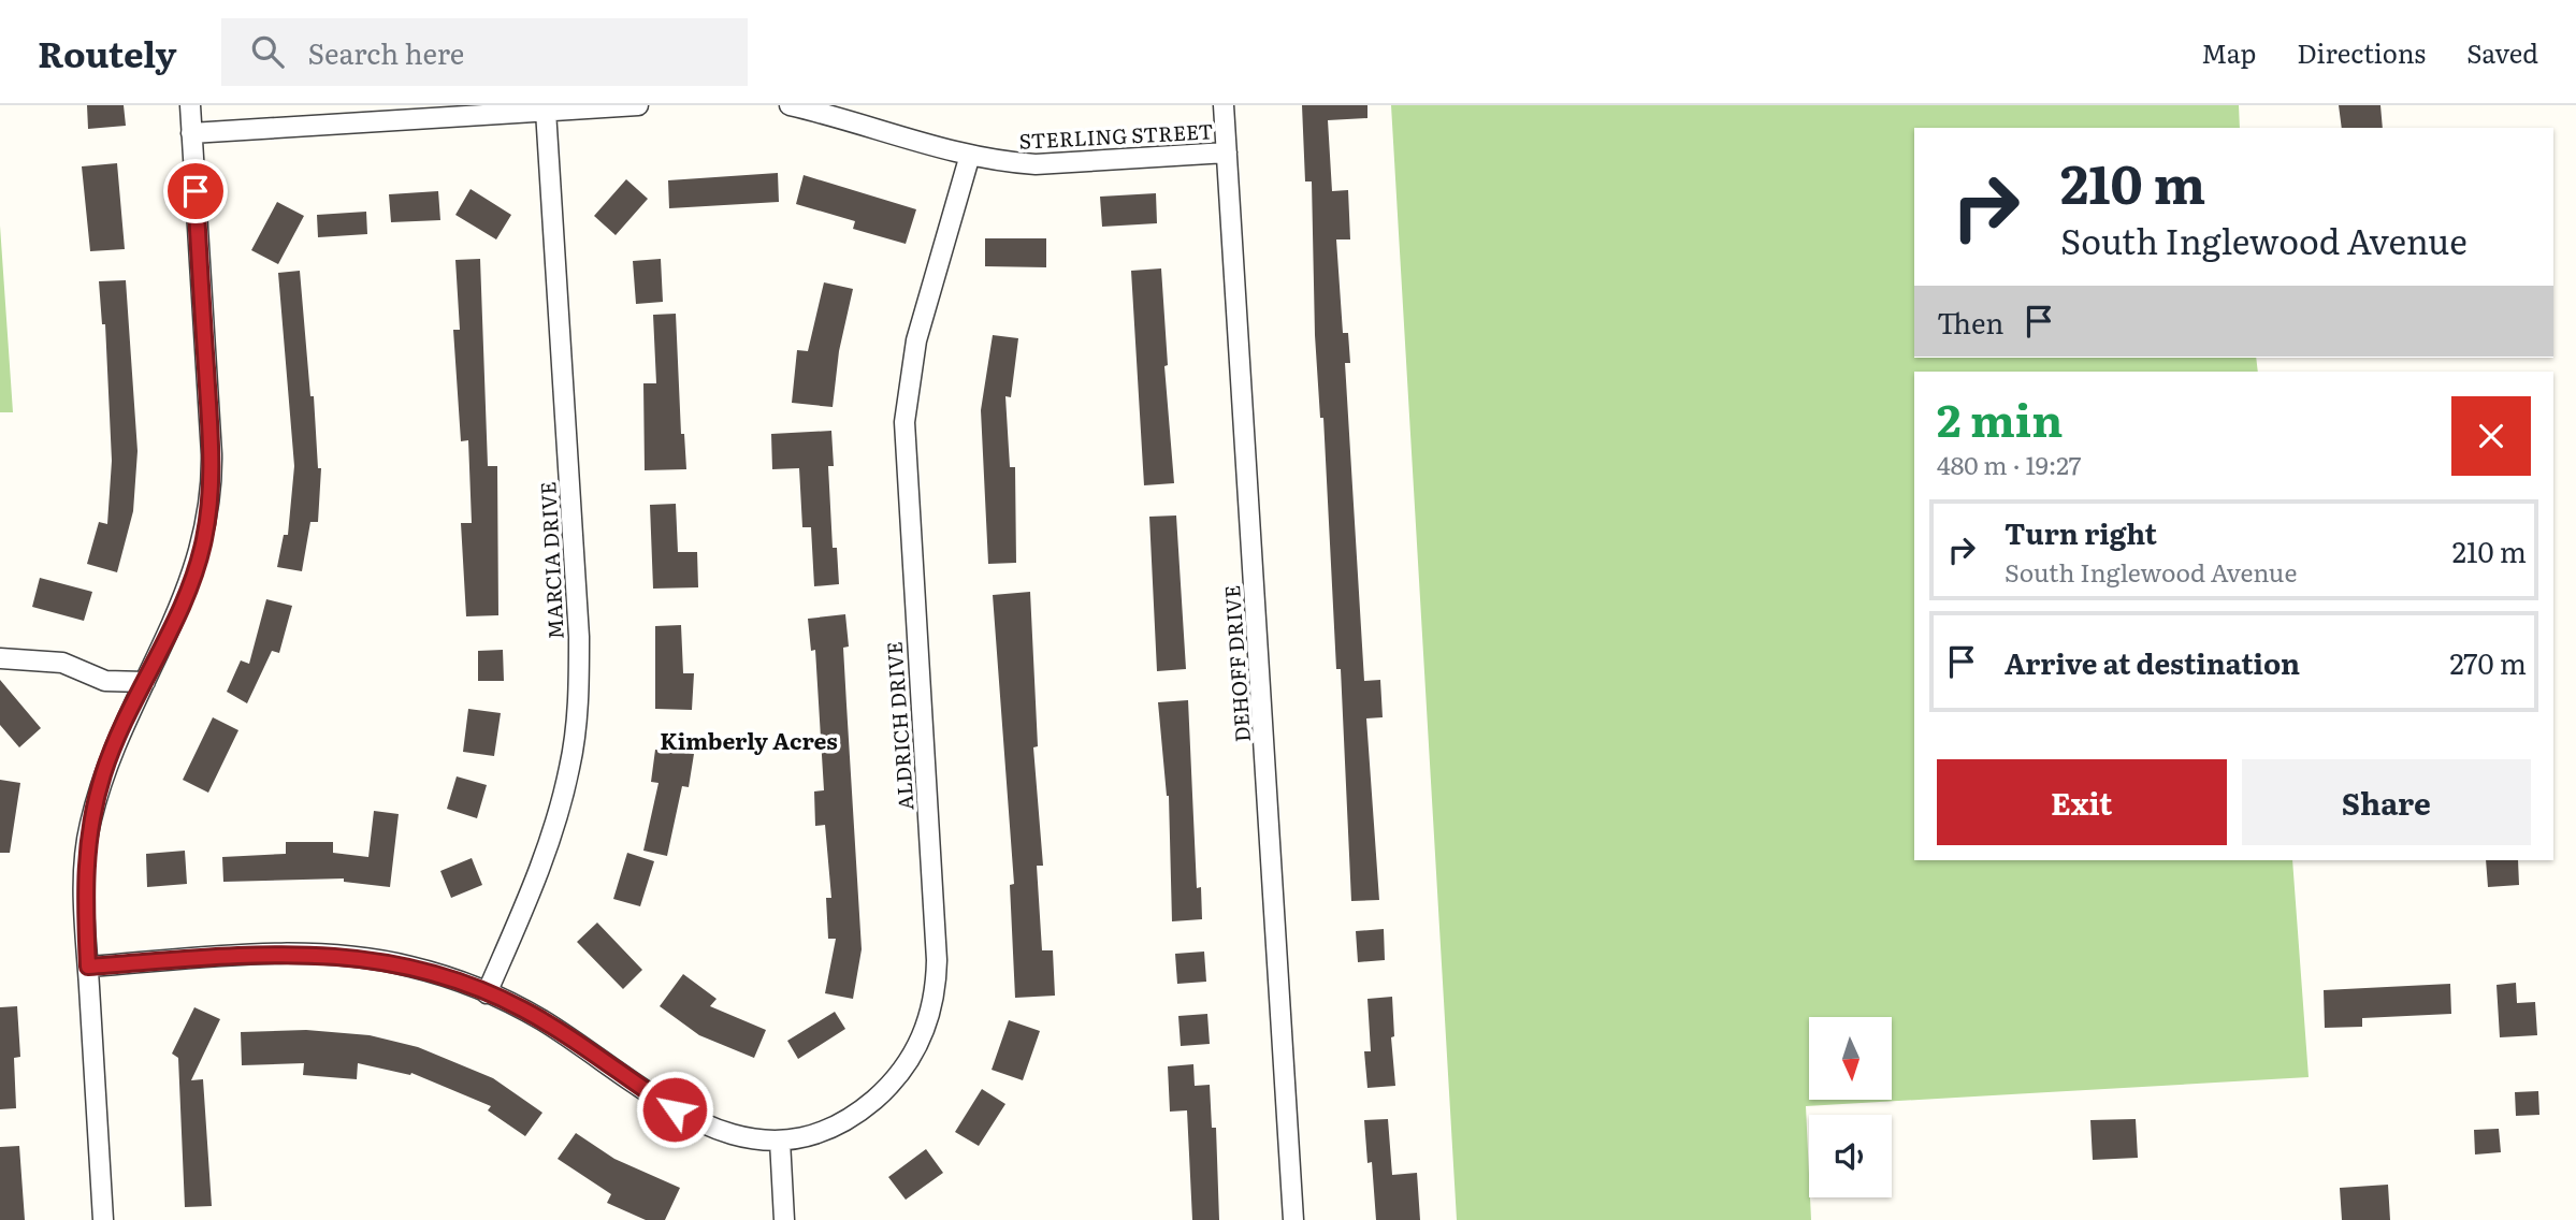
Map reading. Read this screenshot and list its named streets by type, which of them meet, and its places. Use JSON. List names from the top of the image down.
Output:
{
  "streets": {
    "street": [
      "STERLING STREET",
      "MARCIA DRIVE",
      "DEHOFF DRIVE",
      "ALDRICH DRIVE"
    ]
  },
  "crossings": [
    ["STERLING STREET", "DEHOFF DRIVE"],
    ["STERLING STREET", "ALDRICH DRIVE"],
    ["MARCIA DRIVE", "ALDRICH DRIVE"]
  ],
  "districts": ["Kimberly Acres"],
  "north": "bottom",
  "page": {
    "header": "Routely",
    "search": "Search here",
    "nav": ["Map", "Directions", "Saved"],
    "turn": ["210 m", "South Inglewood Avenue"],
    "then": "Then",
    "heading": ["2 min", "480 m · 19:27"],
    "list": [
      {
        "name": "Turn right",
        "note": "South Inglewood Avenue",
        "value": "210 m"
      },
      {
        "name": "Arrive at destination",
        "value": "270 m"
      }
    ],
    "buttons": ["Exit", "Share"]
  }
}
